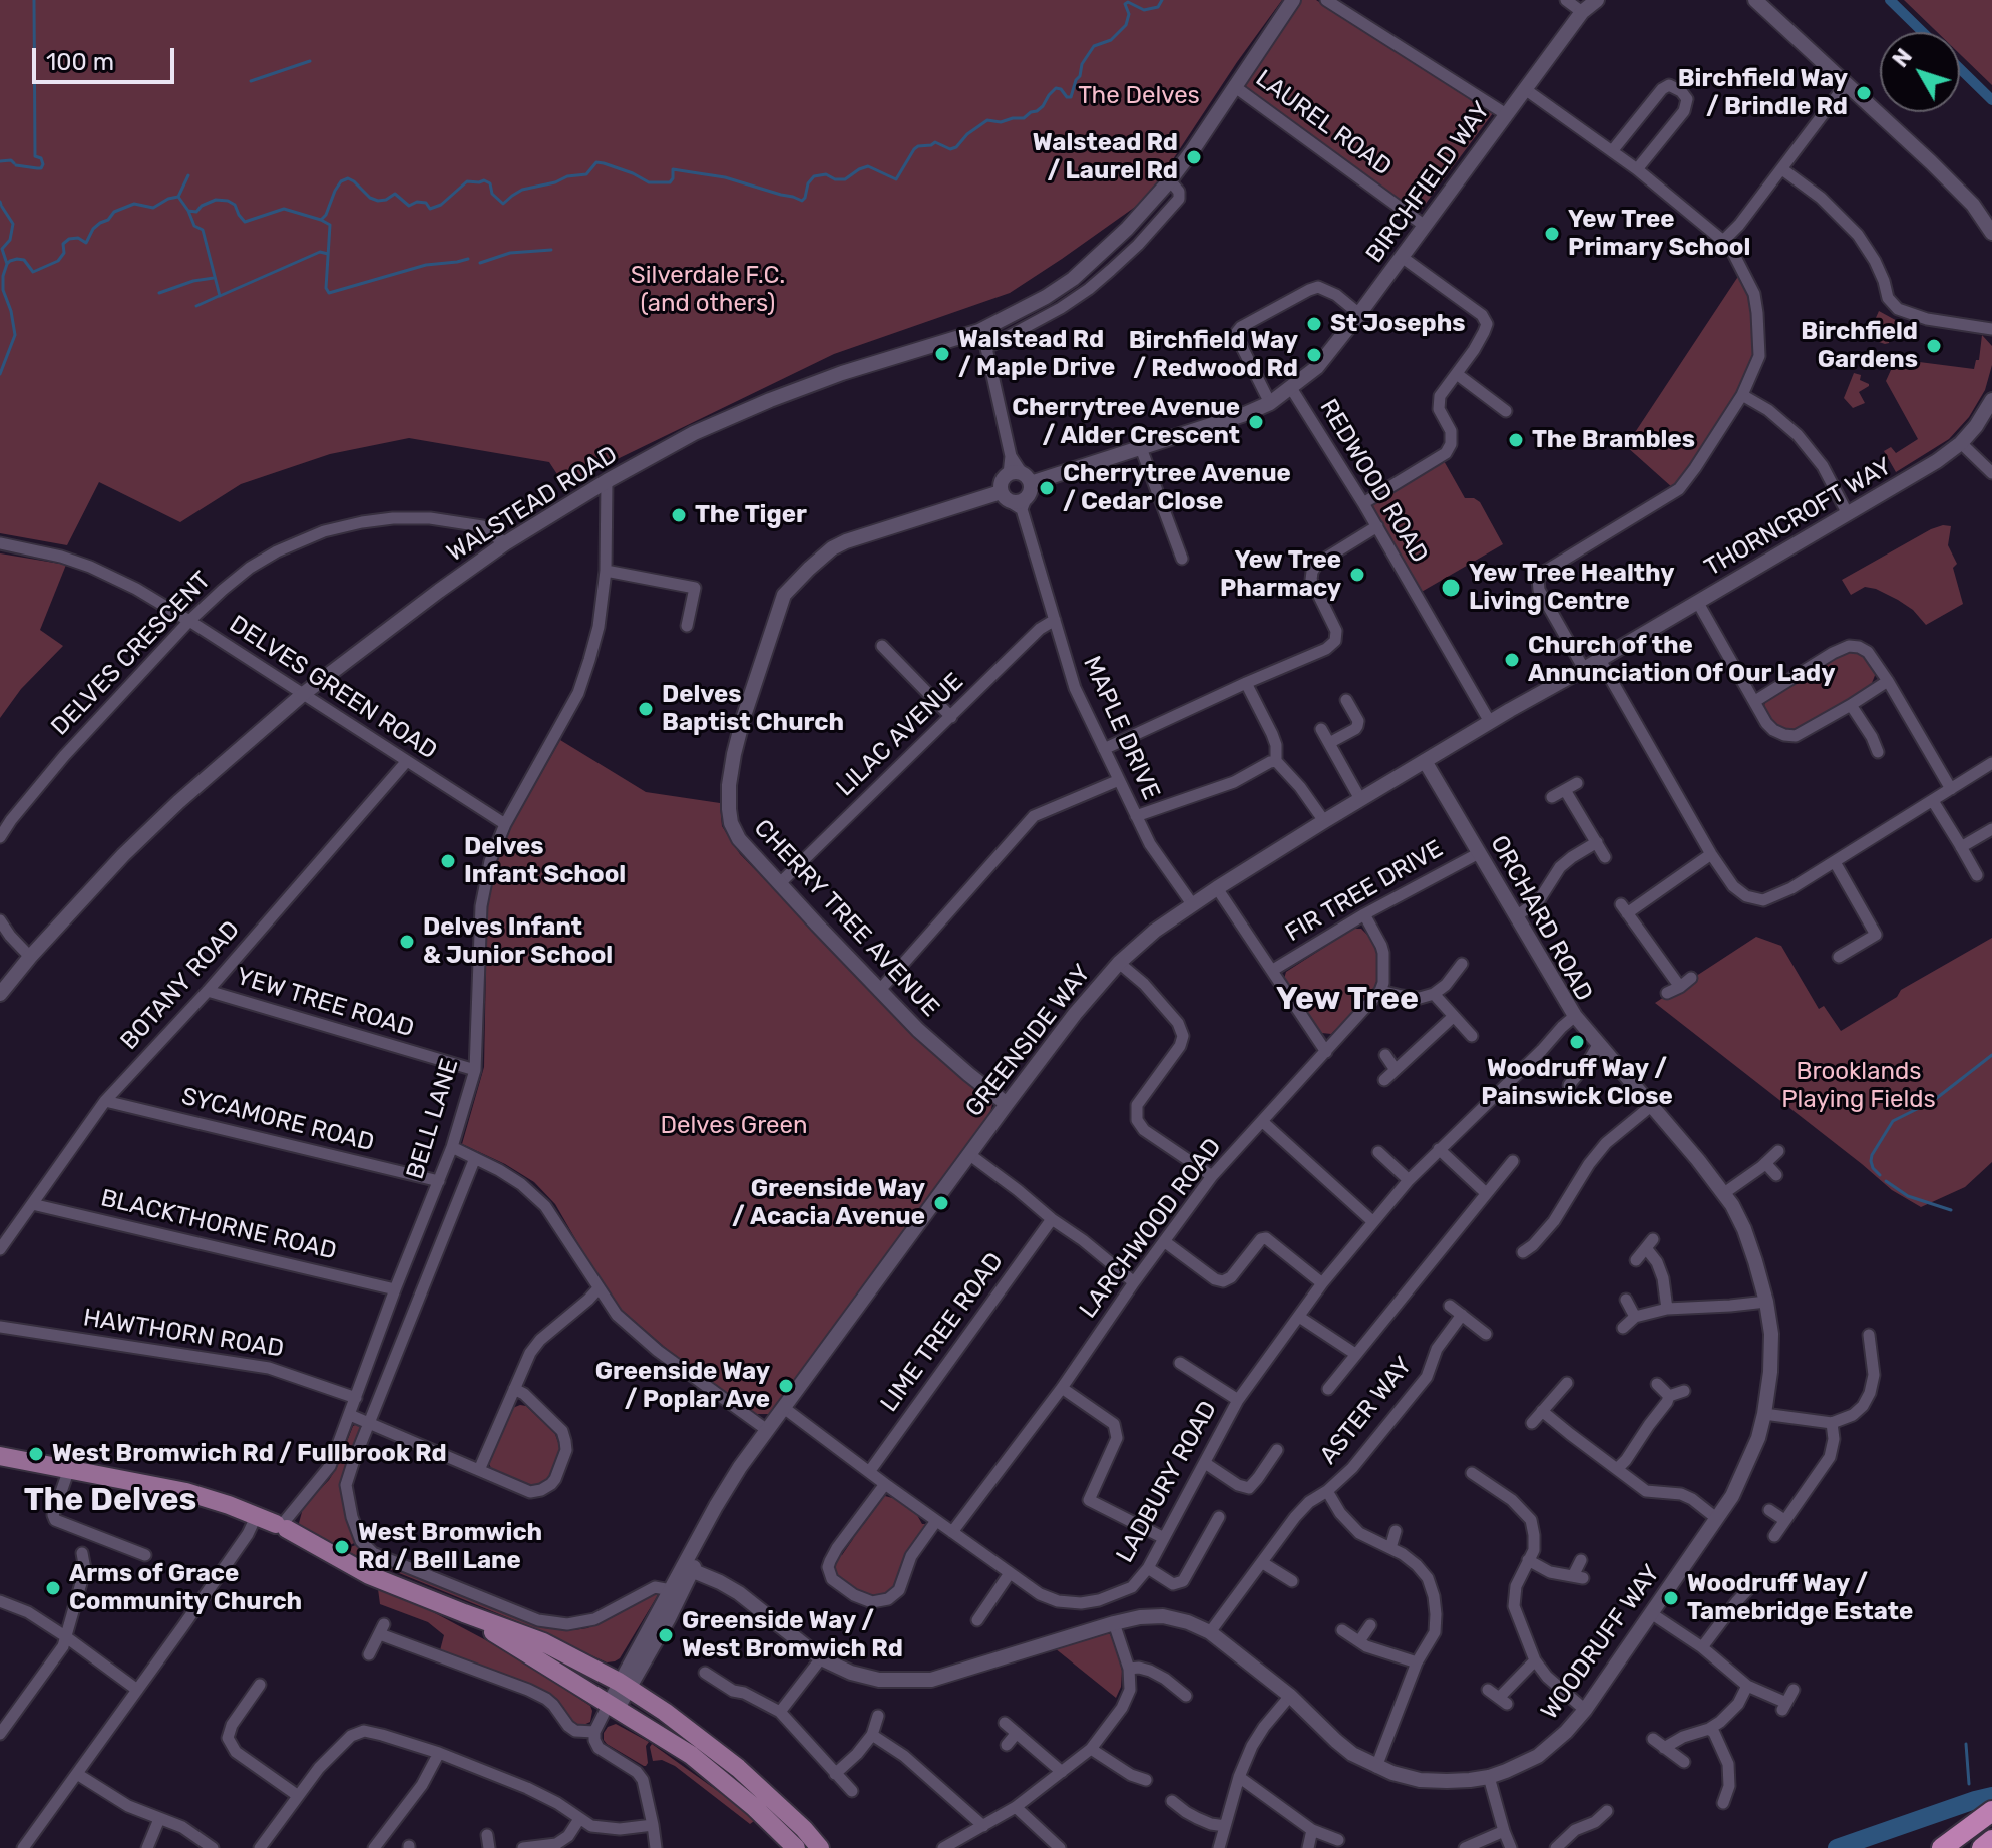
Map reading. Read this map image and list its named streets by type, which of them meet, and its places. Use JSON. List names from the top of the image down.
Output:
{
  "streets": {
    "street": [
      "LAUREL ROAD",
      "BIRCHFIELD WAY",
      "REDWOOD ROAD",
      "WALSTEAD ROAD",
      "THORNCROFT WAY",
      "DELVES CRESCENT",
      "DELVES GREEN ROAD",
      "MAPLE DRIVE",
      "LILAC AVENUE",
      "FIR TREE DRIVE",
      "CHERRY TREE AVENUE",
      "ORCHARD ROAD",
      "BOTANY ROAD",
      "YEW TREE ROAD",
      "GREENSIDE WAY",
      "BELL LANE",
      "SYCAMORE ROAD",
      "BLACKTHORNE ROAD",
      "LARCHWOOD ROAD",
      "LIME TREE ROAD",
      "HAWTHORN ROAD",
      "ASTER WAY",
      "LADBURY ROAD",
      "WOODRUFF WAY"
    ]
  },
  "crossings": [
    ["LAUREL ROAD", "BIRCHFIELD WAY"],
    ["LAUREL ROAD", "WALSTEAD ROAD"],
    ["BIRCHFIELD WAY", "REDWOOD ROAD"],
    ["REDWOOD ROAD", "THORNCROFT WAY"],
    ["REDWOOD ROAD", "GREENSIDE WAY"],
    ["WALSTEAD ROAD", "DELVES CRESCENT"],
    ["WALSTEAD ROAD", "DELVES GREEN ROAD"],
    ["WALSTEAD ROAD", "BELL LANE"],
    ["THORNCROFT WAY", "GREENSIDE WAY"],
    ["DELVES CRESCENT", "DELVES GREEN ROAD"],
    ["DELVES GREEN ROAD", "BOTANY ROAD"],
    ["DELVES GREEN ROAD", "BELL LANE"],
    ["MAPLE DRIVE", "LILAC AVENUE"],
    ["MAPLE DRIVE", "CHERRY TREE AVENUE"],
    ["MAPLE DRIVE", "GREENSIDE WAY"],
    ["LILAC AVENUE", "CHERRY TREE AVENUE"],
    ["FIR TREE DRIVE", "ORCHARD ROAD"],
    ["CHERRY TREE AVENUE", "GREENSIDE WAY"],
    ["ORCHARD ROAD", "GREENSIDE WAY"],
    ["ORCHARD ROAD", "LADBURY ROAD"],
    ["ORCHARD ROAD", "WOODRUFF WAY"],
    ["BOTANY ROAD", "YEW TREE ROAD"],
    ["BOTANY ROAD", "SYCAMORE ROAD"],
    ["BOTANY ROAD", "BLACKTHORNE ROAD"],
    ["YEW TREE ROAD", "BELL LANE"],
    ["GREENSIDE WAY", "BELL LANE"],
    ["GREENSIDE WAY", "LADBURY ROAD"],
    ["GREENSIDE WAY", "WOODRUFF WAY"],
    ["BELL LANE", "SYCAMORE ROAD"],
    ["BELL LANE", "BLACKTHORNE ROAD"],
    ["BELL LANE", "HAWTHORN ROAD"],
    ["LARCHWOOD ROAD", "LADBURY ROAD"],
    ["LIME TREE ROAD", "LADBURY ROAD"],
    ["ASTER WAY", "WOODRUFF WAY"]
  ],
  "districts": ["Yew Tree", "The Delves"],
  "parks": [
    "The Delves",
    "Silverdale F.C. (and others)",
    "Brooklands Playing Fields",
    "Delves Green"
  ],
  "places": [
    "Birchfield Way / Brindle Rd",
    "Walstead Rd / Laurel Rd",
    "Yew Tree Primary School",
    "St Josephs",
    "Birchfield Gardens",
    "Walstead Rd / Maple Drive",
    "Birchfield Way / Redwood Rd",
    "Cherrytree Avenue / Alder Crescent",
    "The Brambles",
    "Cherrytree Avenue / Cedar Close",
    "The Tiger",
    "Yew Tree Pharmacy",
    "Yew Tree Healthy Living Centre",
    "Church of the Annunciation Of Our Lady",
    "Delves Baptist Church",
    "Delves Infant School",
    "Delves Infant & Junior School",
    "Woodruff Way / Painswick Close",
    "Greenside Way / Acacia Avenue",
    "Greenside Way / Poplar Ave",
    "West Bromwich Rd / Fullbrook Rd",
    "West Bromwich Rd / Bell Lane",
    "Arms of Grace Community Church",
    "Woodruff Way / Tamebridge Estate",
    "Greenside Way / West Bromwich Rd"
  ],
  "scale_bar": "100 m",
  "north": "top left"
}
